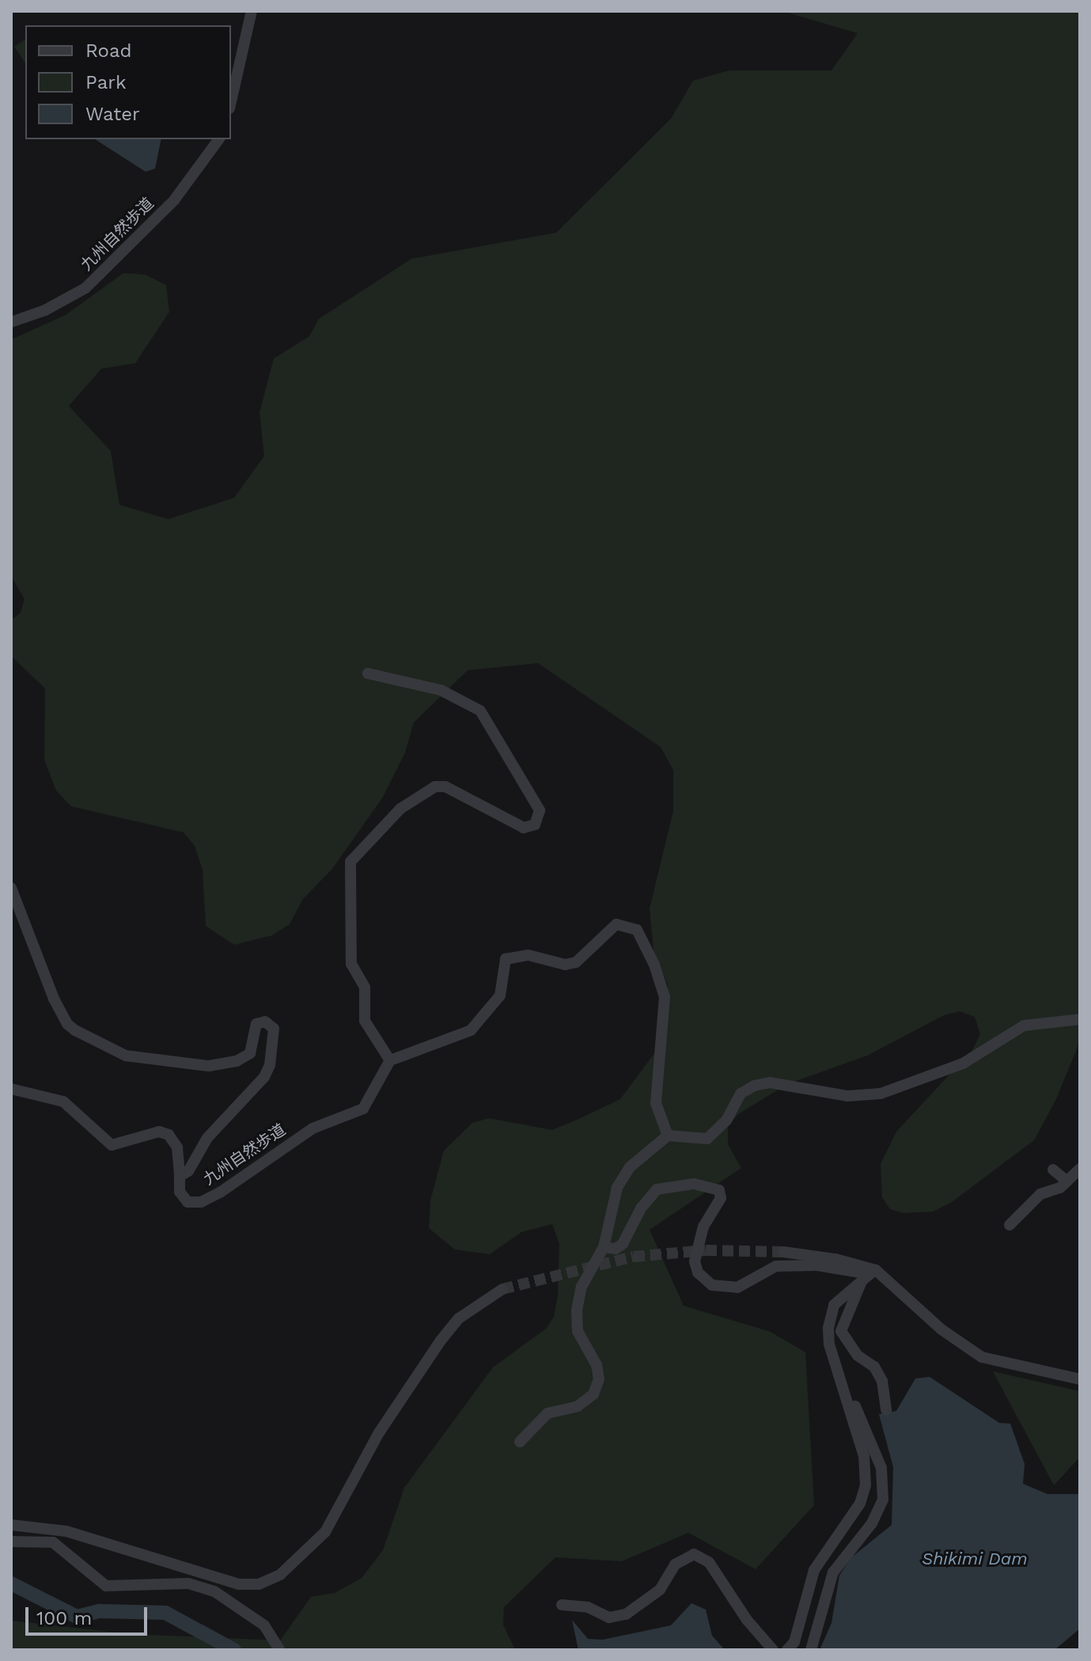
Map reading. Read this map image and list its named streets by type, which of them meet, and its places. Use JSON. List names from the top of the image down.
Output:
{
  "streets": {
    "street": ["九州自然歩道"]
  },
  "water": ["Shikimi Dam"],
  "legend": ["Road", "Park", "Water"],
  "scale_bar": "100 m"
}
